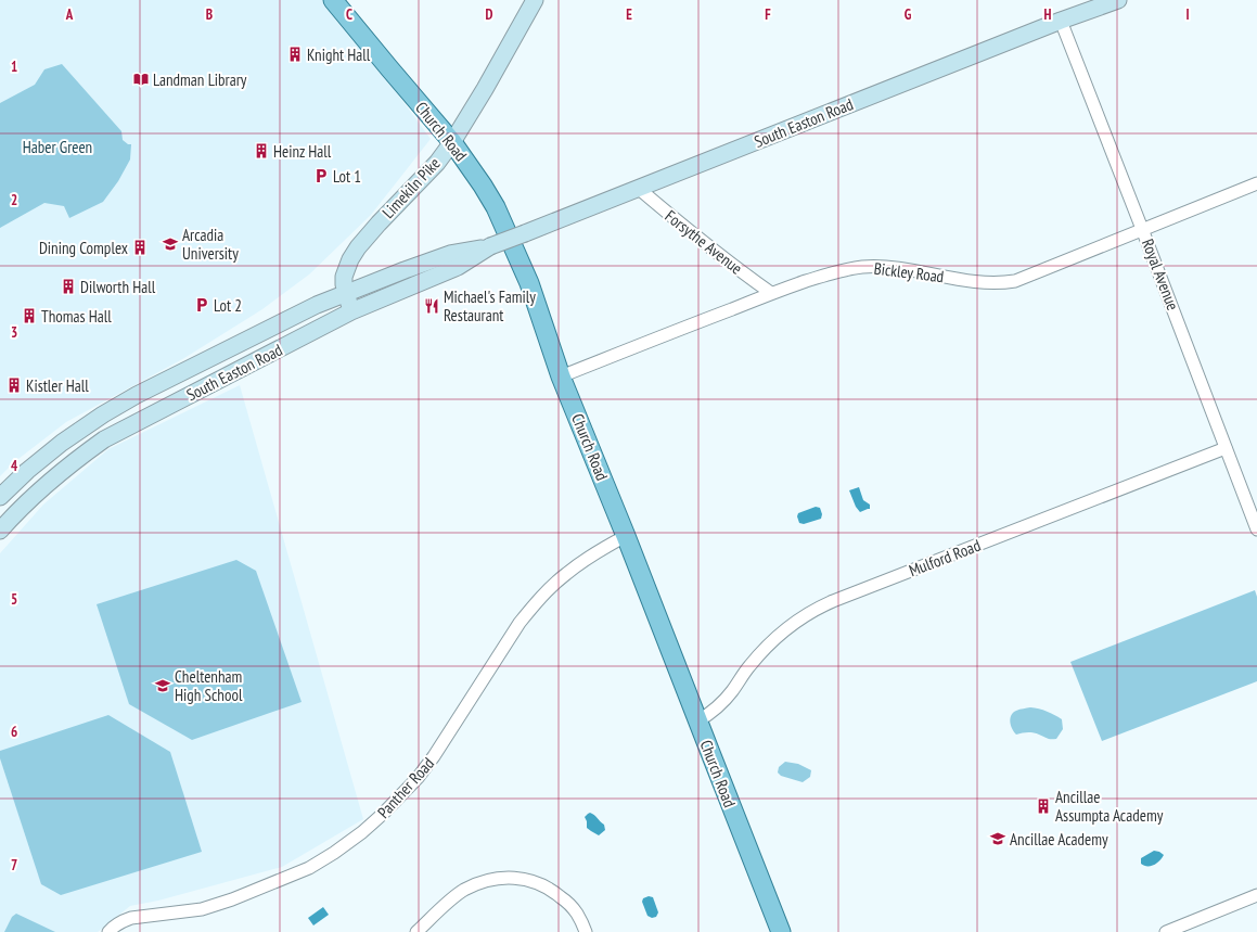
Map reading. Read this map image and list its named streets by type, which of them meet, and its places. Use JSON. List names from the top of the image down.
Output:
{
  "streets": {
    "main road": ["South Easton Road", "Church Road", "Limekiln Pike"],
    "street": [
      "Forsythe Avenue",
      "Bickley Road",
      "Royal Avenue",
      "Mulford Road",
      "Panther Road"
    ]
  },
  "crossings": [
    ["South Easton Road", "Limekiln Pike"],
    ["South Easton Road", "Forsythe Avenue"],
    ["South Easton Road", "Royal Avenue"],
    ["Church Road", "Limekiln Pike"],
    ["Church Road", "Bickley Road"],
    ["Church Road", "Mulford Road"],
    ["Church Road", "Panther Road"],
    ["Forsythe Avenue", "Bickley Road"],
    ["Bickley Road", "Royal Avenue"],
    ["Royal Avenue", "Mulford Road"]
  ],
  "parks": ["Haber Green"],
  "places": {
    "building": [
      "Knight Hall",
      "Heinz Hall",
      "Dining Complex",
      "Dilworth Hall",
      "Thomas Hall",
      "Kistler Hall",
      "Ancillae Assumpta Academy"
    ],
    "library": ["Landman Library"],
    "parking": ["Lot 1", "Lot 2"],
    "school or university": ["Arcadia University", "Cheltenham High School", "Ancillae Academy"],
    "restaurant": ["Michael's Family Restaurant"]
  },
  "grid": {
    "columns": [
      "A",
      "B",
      "C",
      "D",
      "E",
      "F",
      "G",
      "H",
      "I"
    ],
    "rows": [
      "1",
      "2",
      "3",
      "4",
      "5",
      "6",
      "7"
    ]
  }
}
